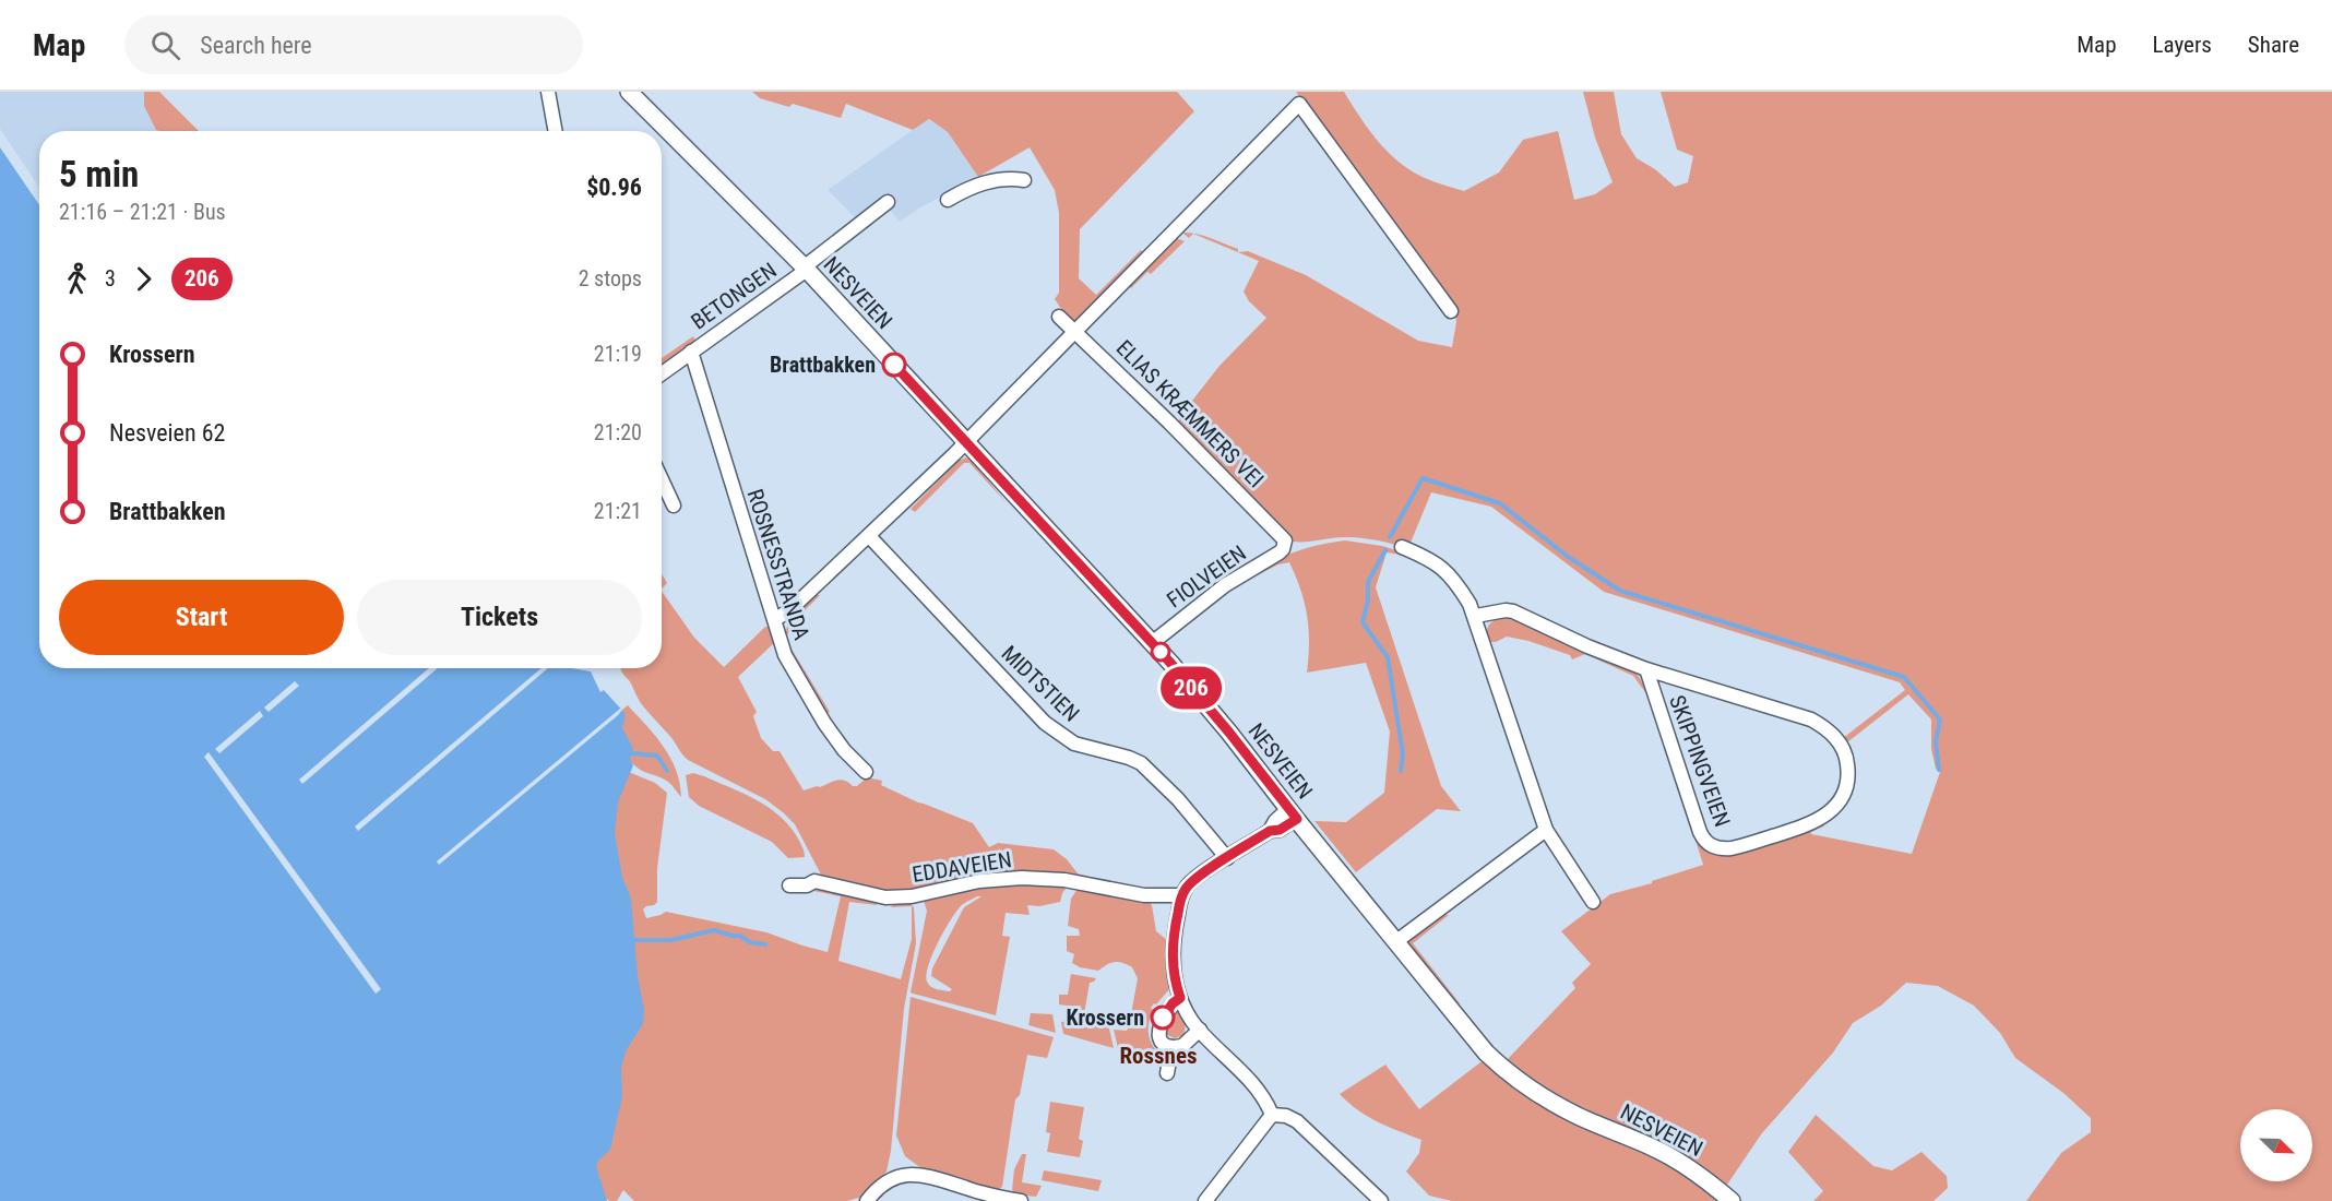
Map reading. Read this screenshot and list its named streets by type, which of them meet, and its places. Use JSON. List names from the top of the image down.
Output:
{
  "streets": {
    "main road": ["NESVEIEN"],
    "street": [
      "BETONGEN",
      "ELIAS KRÆMMERS VEI",
      "ROSNESSTRANDA",
      "FIOLVEIEN",
      "MIDTSTIEN",
      "SKIPPINGVEIEN",
      "EDDAVEIEN"
    ]
  },
  "crossings": [
    ["NESVEIEN", "BETONGEN"],
    ["NESVEIEN", "FIOLVEIEN"],
    ["BETONGEN", "ROSNESSTRANDA"],
    ["ELIAS KRÆMMERS VEI", "FIOLVEIEN"]
  ],
  "districts": ["Rossnes"],
  "places": ["Brattbakken", "Krossern"],
  "lines": ["bus line 206"],
  "north": "bottom right",
  "page": {
    "header": "Map",
    "search": "Search here",
    "nav": ["Map", "Layers", "Share"],
    "on_map": "206",
    "heading": ["5 min", "21:16 – 21:21 · Bus", "$0.96"],
    "legs": ["3", "206", "2 stops"],
    "list": [
      {
        "name": "Krossern",
        "value": "21:19"
      },
      {
        "name": "Nesveien 62",
        "value": "21:20"
      },
      {
        "name": "Brattbakken",
        "value": "21:21"
      }
    ],
    "buttons": ["Start", "Tickets"]
  }
}
